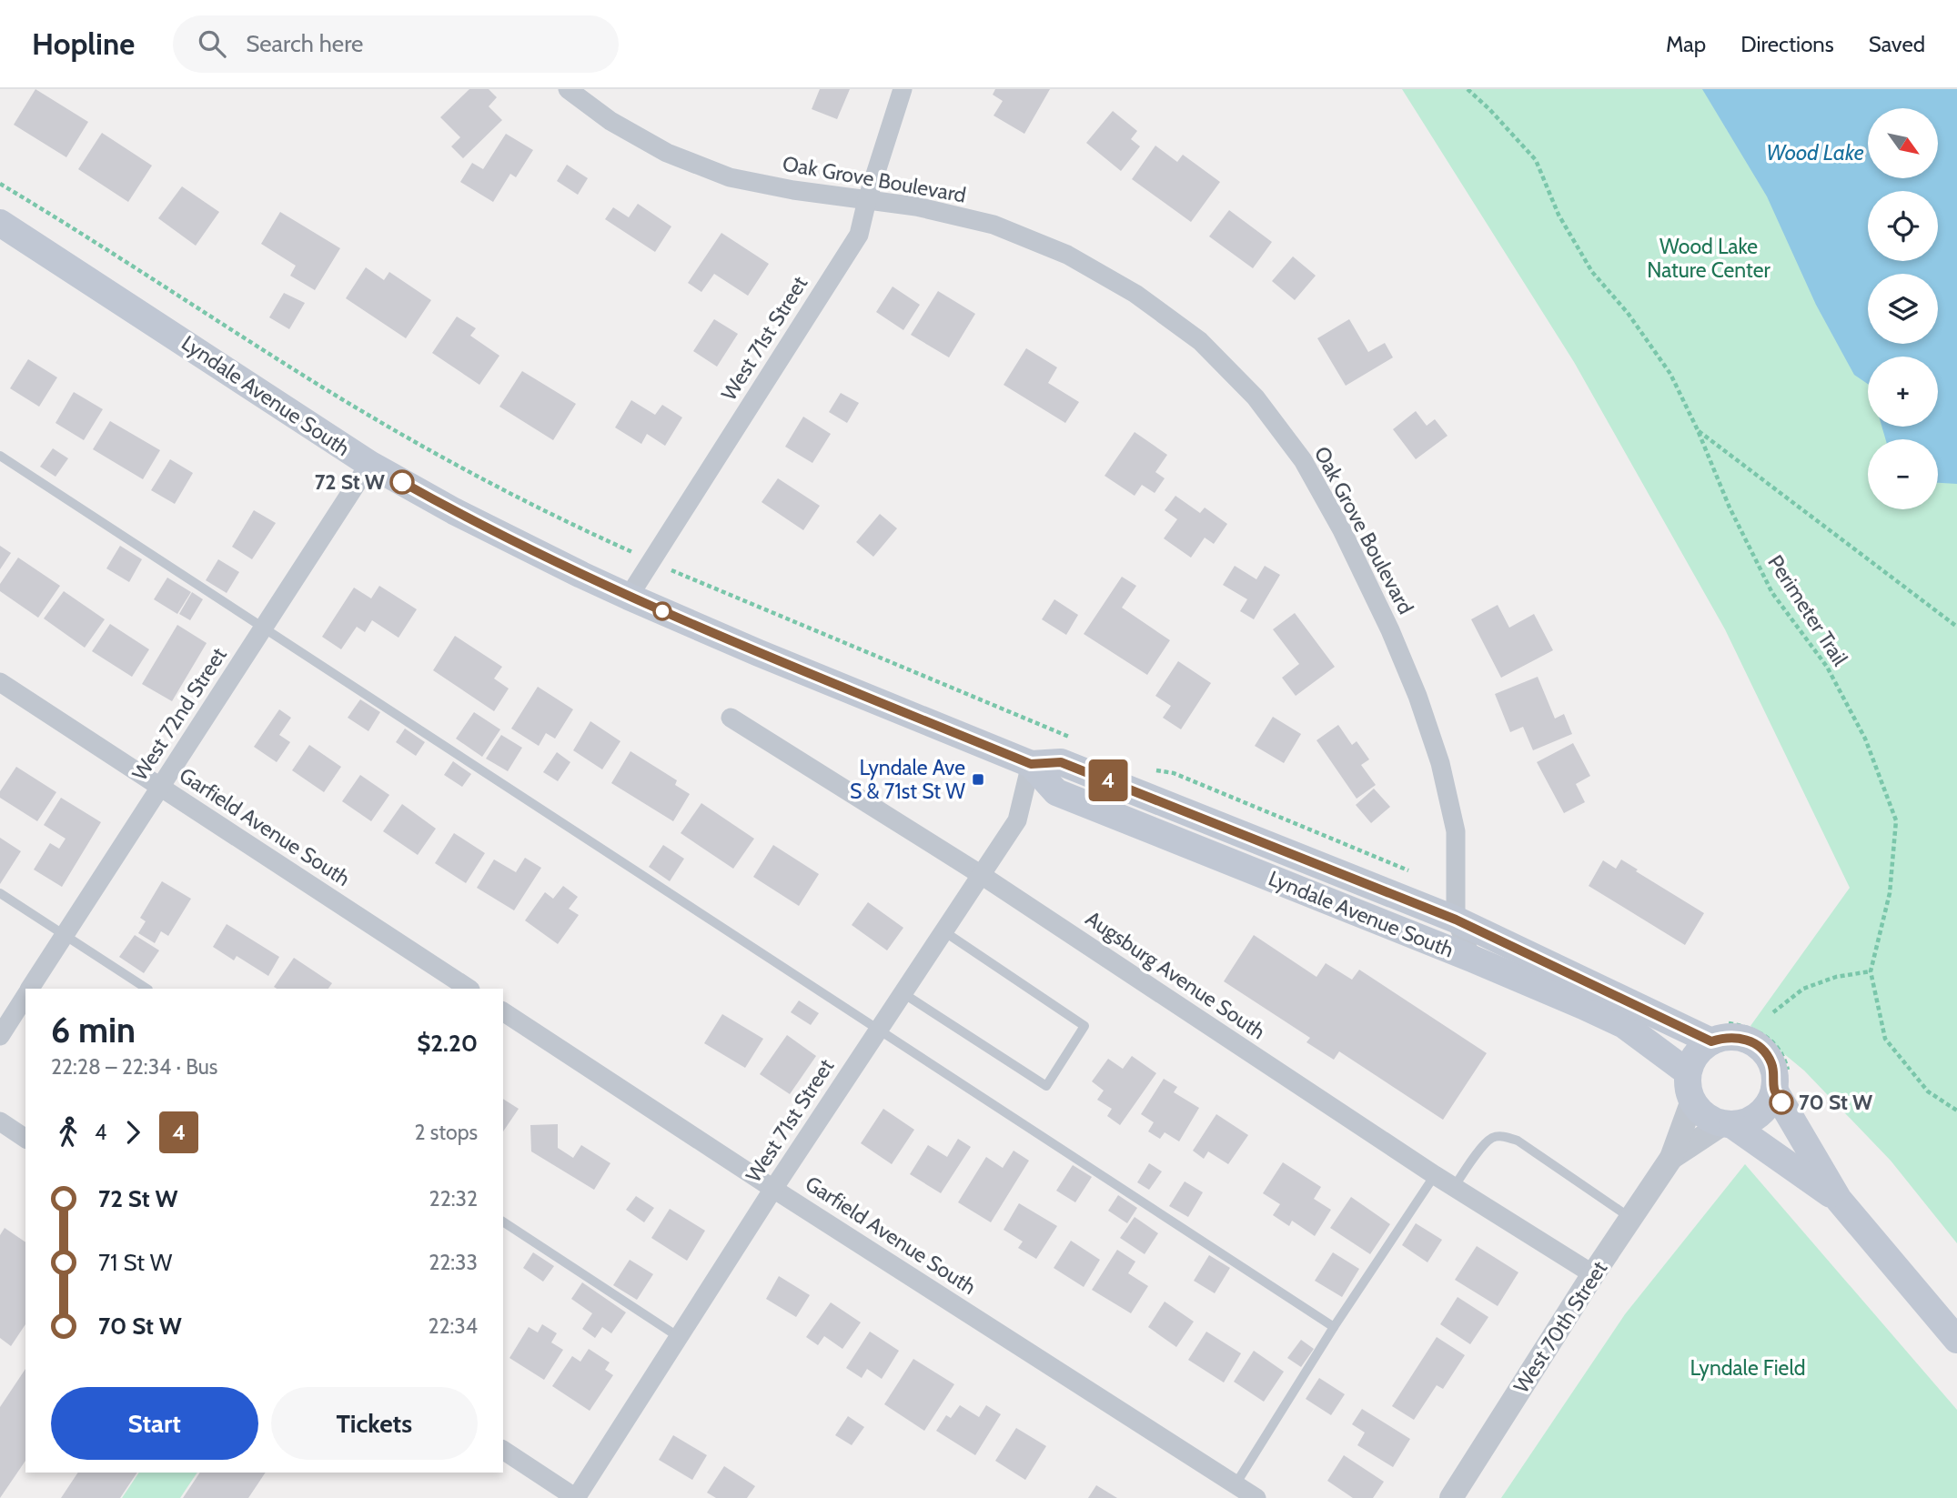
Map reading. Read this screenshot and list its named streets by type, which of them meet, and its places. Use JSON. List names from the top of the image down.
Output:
{
  "streets": {
    "main road": ["Lyndale Avenue South"],
    "street": [
      "Oak Grove Boulevard",
      "West 71st Street",
      "West 72nd Street",
      "Garfield Avenue South",
      "Augsburg Avenue South",
      "West 70th Street"
    ],
    "path": ["Perimeter Trail"]
  },
  "crossings": [
    ["Oak Grove Boulevard", "West 71st Street"],
    ["Oak Grove Boulevard", "Lyndale Avenue South"],
    ["West 71st Street", "Lyndale Avenue South"],
    ["West 71st Street", "Garfield Avenue South"],
    ["West 71st Street", "Augsburg Avenue South"],
    ["Lyndale Avenue South", "West 72nd Street"],
    ["Lyndale Avenue South", "West 70th Street"],
    ["West 72nd Street", "Garfield Avenue South"],
    ["Augsburg Avenue South", "West 70th Street"]
  ],
  "water": ["Wood Lake"],
  "parks": ["Wood Lake Nature Center", "Lyndale Field"],
  "places": {
    "other": ["72 St W", "70 St W"],
    "transit": ["Lyndale Ave S & 71st St W"]
  },
  "lines": ["bus line 4"],
  "north": "bottom right",
  "page": {
    "header": "Hopline",
    "search": "Search here",
    "nav": ["Map", "Directions", "Saved"],
    "on_map": "4",
    "map_buttons": ["+", "−"],
    "heading": ["6 min", "22:28 – 22:34 · Bus", "$2.20"],
    "legs": ["4", "4", "2 stops"],
    "list": [
      {
        "name": "72 St W",
        "value": "22:32"
      },
      {
        "name": "71 St W",
        "value": "22:33"
      },
      {
        "name": "70 St W",
        "value": "22:34"
      }
    ],
    "buttons": ["Start", "Tickets"]
  }
}
